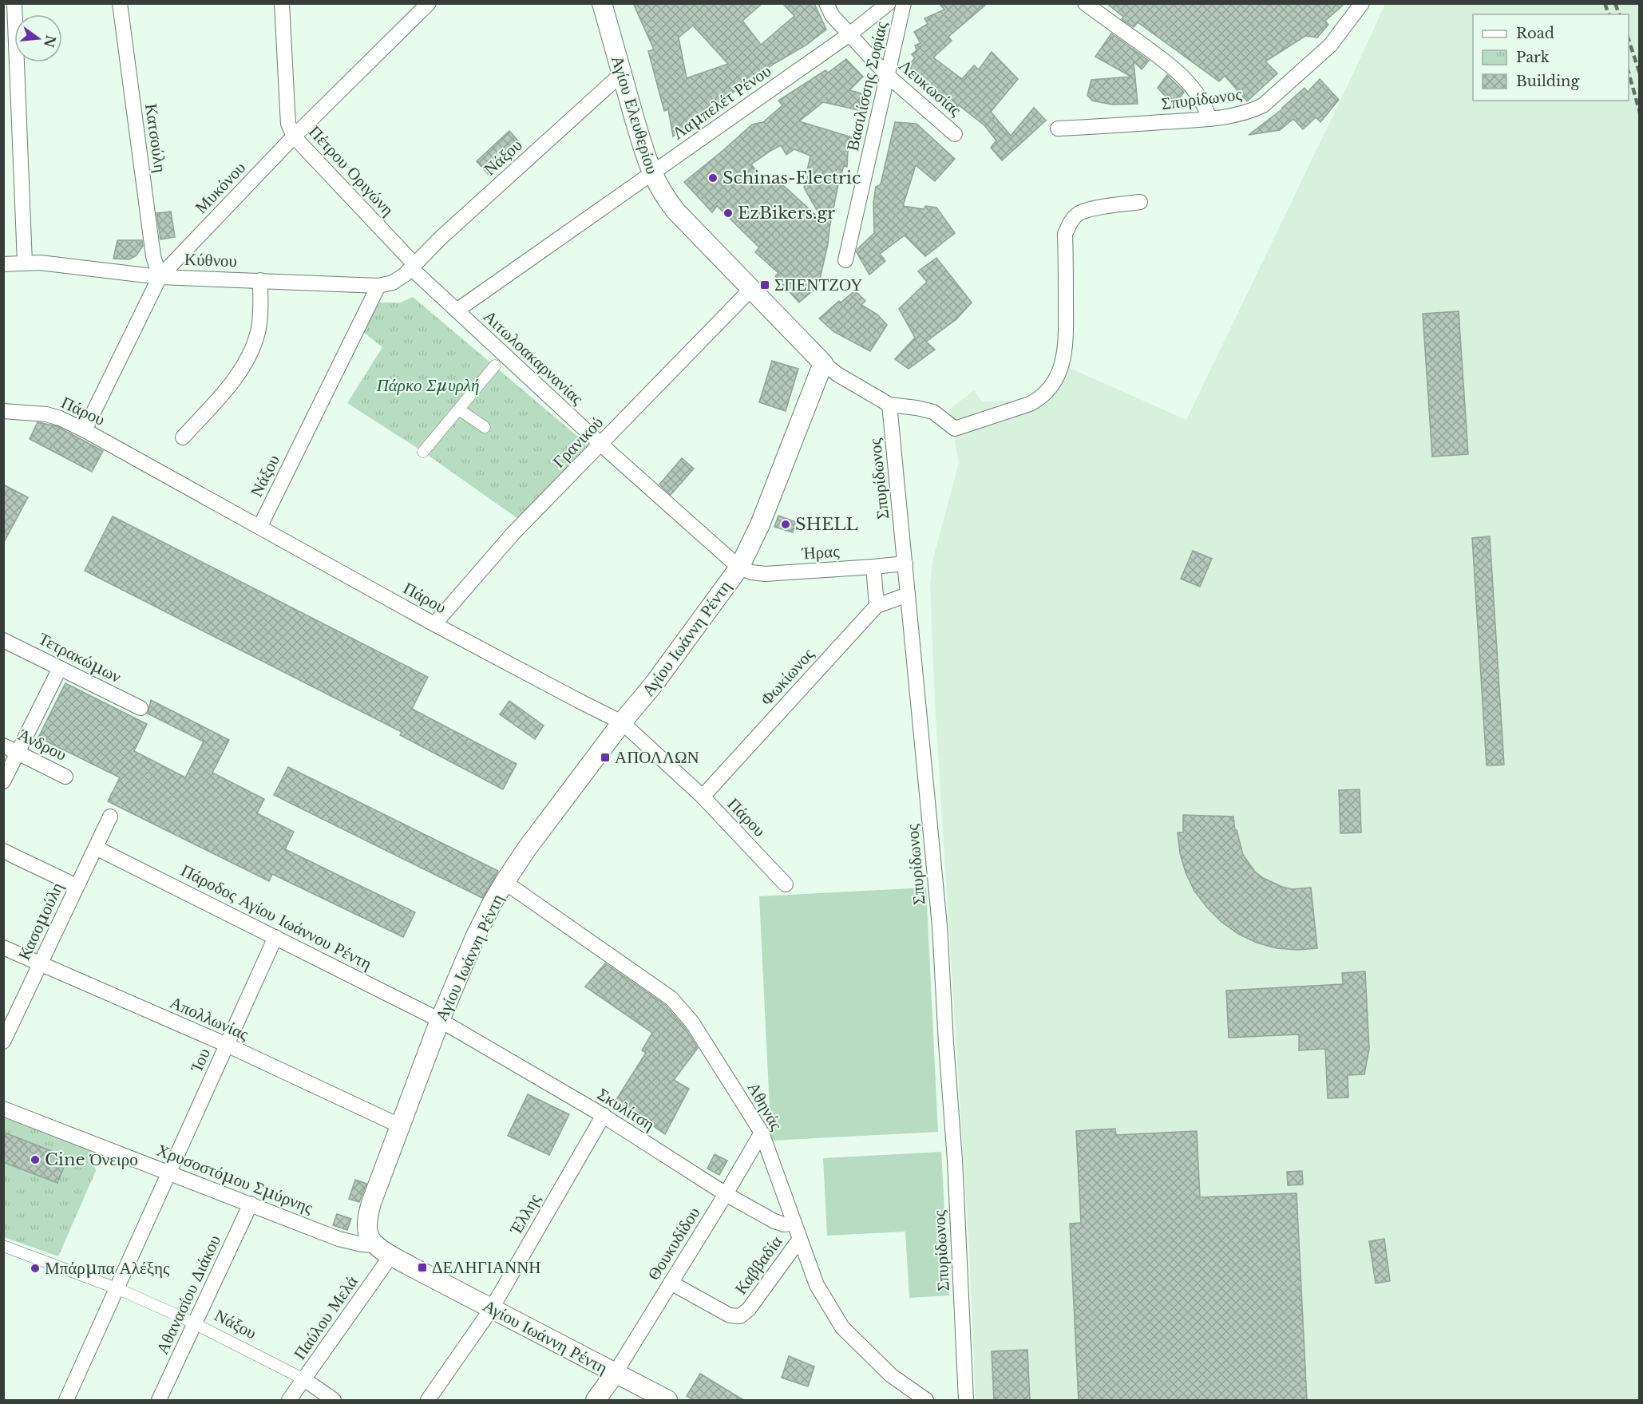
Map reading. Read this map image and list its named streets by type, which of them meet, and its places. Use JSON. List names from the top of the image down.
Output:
{
  "streets": {
    "street": [
      "Βασιλίσσης Σοφίας",
      "Λευκωσίας",
      "Σπυρίδωνος",
      "Λαμπελέτ Ρένου",
      "Αγίου Ελευθερίου",
      "Κατσούλη",
      "Νάξου",
      "Πέτρου Οριγώνη",
      "Μυκόνου",
      "Κύθνου",
      "Αιτωλοακαρνανίας",
      "Πάρου",
      "Γρανικού",
      "Ήρας",
      "Αγίου Ιωάννη Ρέντη",
      "Τετρακώμων",
      "Φωκίωνος",
      "Άνδρου",
      "Πάροδος Αγίου Ιωάννου Ρέντη",
      "Κασομούλη",
      "Απολλωνίας",
      "Ίου",
      "Αθηνάς",
      "Σκυλίτση",
      "Χρυσοστόμου Σμύρνης",
      "Έλλης",
      "Θουκυδίδου",
      "Καββαδία",
      "Αθανασίου Διάκου",
      "Παύλου Μελά"
    ]
  },
  "crossings": [
    ["Βασιλίσσης Σοφίας", "Λευκωσίας"],
    ["Λευκωσίας", "Λαμπελέτ Ρένου"],
    ["Σπυρίδωνος", "Ήρας"],
    ["Σπυρίδωνος", "Φωκίωνος"],
    ["Λαμπελέτ Ρένου", "Αγίου Ελευθερίου"],
    ["Λαμπελέτ Ρένου", "Αιτωλοακαρνανίας"],
    ["Αγίου Ελευθερίου", "Νάξου"],
    ["Αγίου Ελευθερίου", "Γρανικού"],
    ["Αγίου Ελευθερίου", "Αγίου Ιωάννη Ρέντη"],
    ["Κατσούλη", "Μυκόνου"],
    ["Κατσούλη", "Κύθνου"],
    ["Νάξου", "Πέτρου Οριγώνη"],
    ["Νάξου", "Κύθνου"],
    ["Νάξου", "Αιτωλοακαρνανίας"],
    ["Νάξου", "Πάρου"],
    ["Νάξου", "Ίου"],
    ["Νάξου", "Αθανασίου Διάκου"],
    ["Νάξου", "Παύλου Μελά"],
    ["Πέτρου Οριγώνη", "Μυκόνου"],
    ["Πέτρου Οριγώνη", "Κύθνου"],
    ["Πέτρου Οριγώνη", "Αιτωλοακαρνανίας"],
    ["Μυκόνου", "Κύθνου"],
    ["Μυκόνου", "Πάρου"],
    ["Κύθνου", "Αιτωλοακαρνανίας"],
    ["Αιτωλοακαρνανίας", "Γρανικού"],
    ["Αιτωλοακαρνανίας", "Ήρας"],
    ["Αιτωλοακαρνανίας", "Αγίου Ιωάννη Ρέντη"],
    ["Πάρου", "Γρανικού"],
    ["Πάρου", "Αγίου Ιωάννη Ρέντη"],
    ["Πάρου", "Φωκίωνος"],
    ["Ήρας", "Αγίου Ιωάννη Ρέντη"],
    ["Αγίου Ιωάννη Ρέντη", "Πάροδος Αγίου Ιωάννου Ρέντη"],
    ["Αγίου Ιωάννη Ρέντη", "Απολλωνίας"],
    ["Αγίου Ιωάννη Ρέντη", "Αθηνάς"],
    ["Αγίου Ιωάννη Ρέντη", "Σκυλίτση"],
    ["Αγίου Ιωάννη Ρέντη", "Χρυσοστόμου Σμύρνης"],
    ["Αγίου Ιωάννη Ρέντη", "Έλλης"],
    ["Αγίου Ιωάννη Ρέντη", "Θουκυδίδου"],
    ["Αγίου Ιωάννη Ρέντη", "Παύλου Μελά"],
    ["Πάροδος Αγίου Ιωάννου Ρέντη", "Κασομούλη"],
    ["Πάροδος Αγίου Ιωάννου Ρέντη", "Ίου"],
    ["Πάροδος Αγίου Ιωάννου Ρέντη", "Σκυλίτση"],
    ["Κασομούλη", "Απολλωνίας"],
    ["Απολλωνίας", "Ίου"],
    ["Ίου", "Χρυσοστόμου Σμύρνης"],
    ["Αθηνάς", "Σκυλίτση"],
    ["Αθηνάς", "Θουκυδίδου"],
    ["Αθηνάς", "Καββαδία"],
    ["Σκυλίτση", "Έλλης"],
    ["Σκυλίτση", "Θουκυδίδου"],
    ["Χρυσοστόμου Σμύρνης", "Αθανασίου Διάκου"],
    ["Θουκυδίδου", "Καββαδία"]
  ],
  "parks": ["Πάρκο Σµυρλή"],
  "places": {
    "other": [
      "Schinas-Electric",
      "EzBikers.gr",
      "SHELL",
      "Cine Όνειρο",
      "Μπάρμπα Αλέξης"
    ],
    "transit": ["ΣΠΕΝΤΖΟΥ", "ΑΠΟΛΛΩΝ", "ΔΕΛΗΓΙΑΝΝΗ"]
  },
  "legend": ["Road", "Park", "Building"],
  "north": "right"
}
